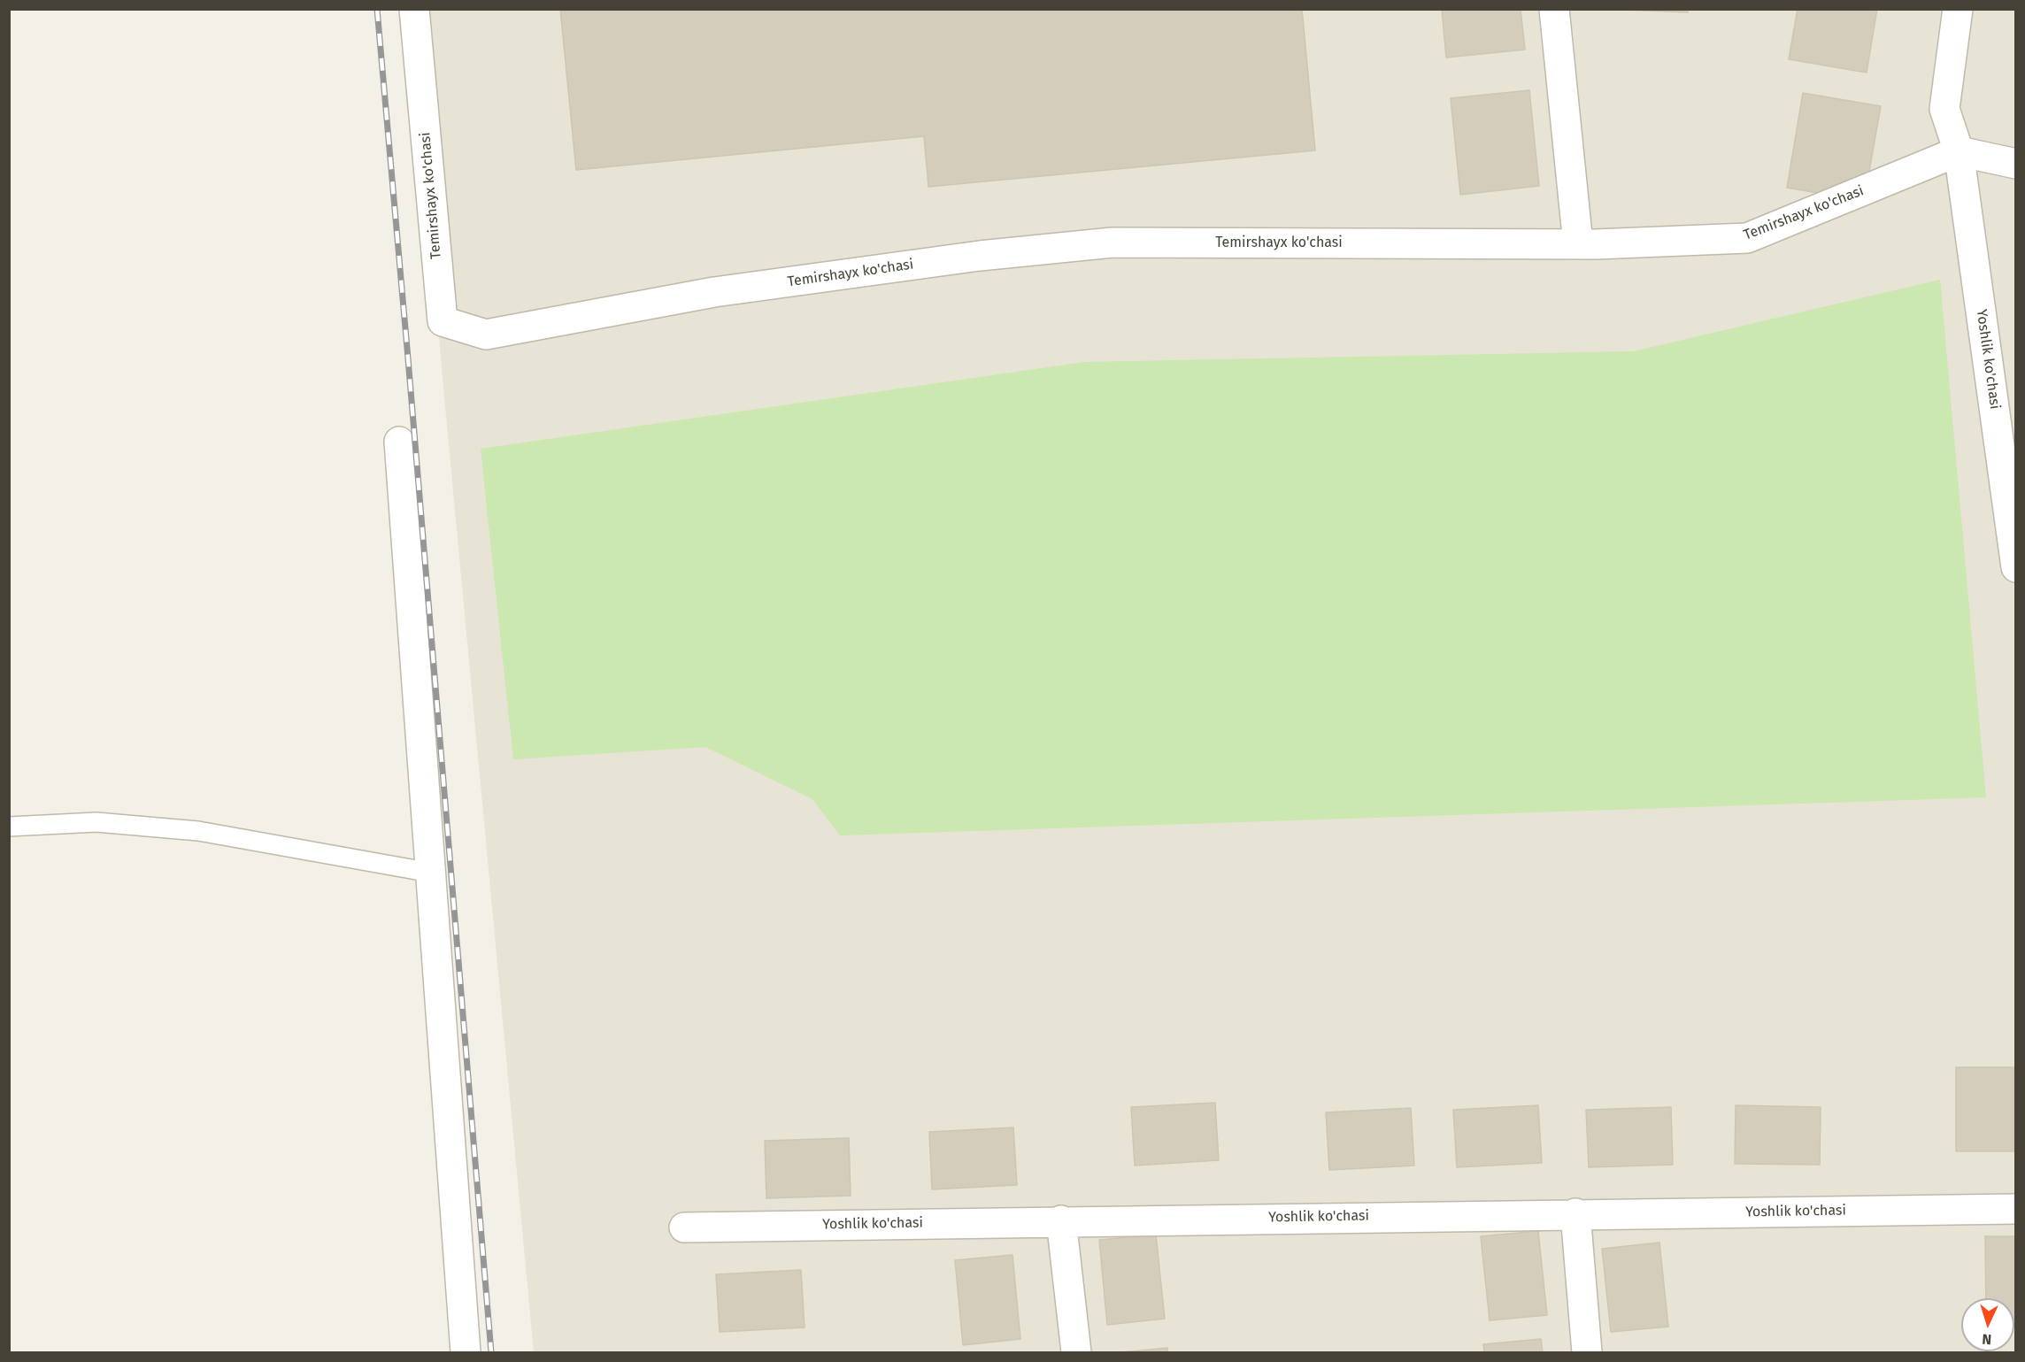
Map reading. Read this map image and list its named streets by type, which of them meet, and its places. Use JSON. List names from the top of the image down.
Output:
{
  "streets": {
    "street": ["Temirshayx ko'chasi", "Yoshlik ko'chasi"]
  },
  "crossings": [
    ["Temirshayx ko'chasi", "Yoshlik ko'chasi"]
  ],
  "north": "bottom"
}
